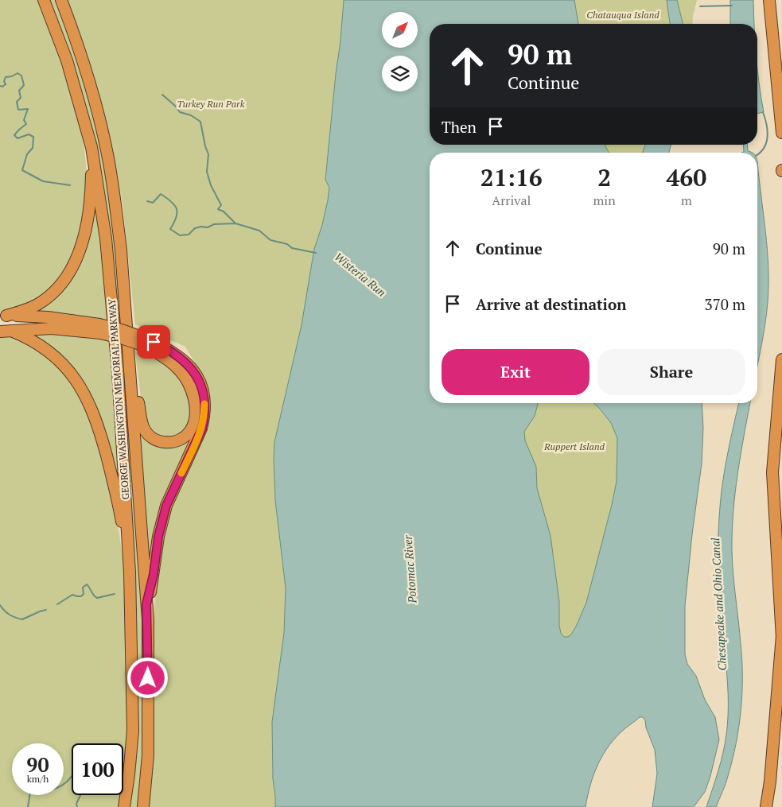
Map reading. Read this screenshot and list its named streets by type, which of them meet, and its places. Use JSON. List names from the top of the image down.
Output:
{
  "streets": {
    "highway": ["GEORGE WASHINGTON MEMORIAL PARKWAY"]
  },
  "water": ["Wisteria Run", "Potomac River", "Chesapeake and Ohio Canal"],
  "parks": ["Chatauqua Island", "Turkey Run Park", "Ruppert Island"],
  "north": "top right",
  "page": {
    "turn": ["90 m", "Continue"],
    "then": "Then",
    "eta": [
      "21:16",
      "Arrival",
      "2",
      "min",
      "460",
      "m"
    ],
    "list": [
      {
        "name": "Continue",
        "value": "90 m"
      },
      {
        "name": "Arrive at destination",
        "value": "370 m"
      }
    ],
    "buttons": ["Exit", "Share"],
    "speed": "90 km/h",
    "limit": "100"
  }
}
